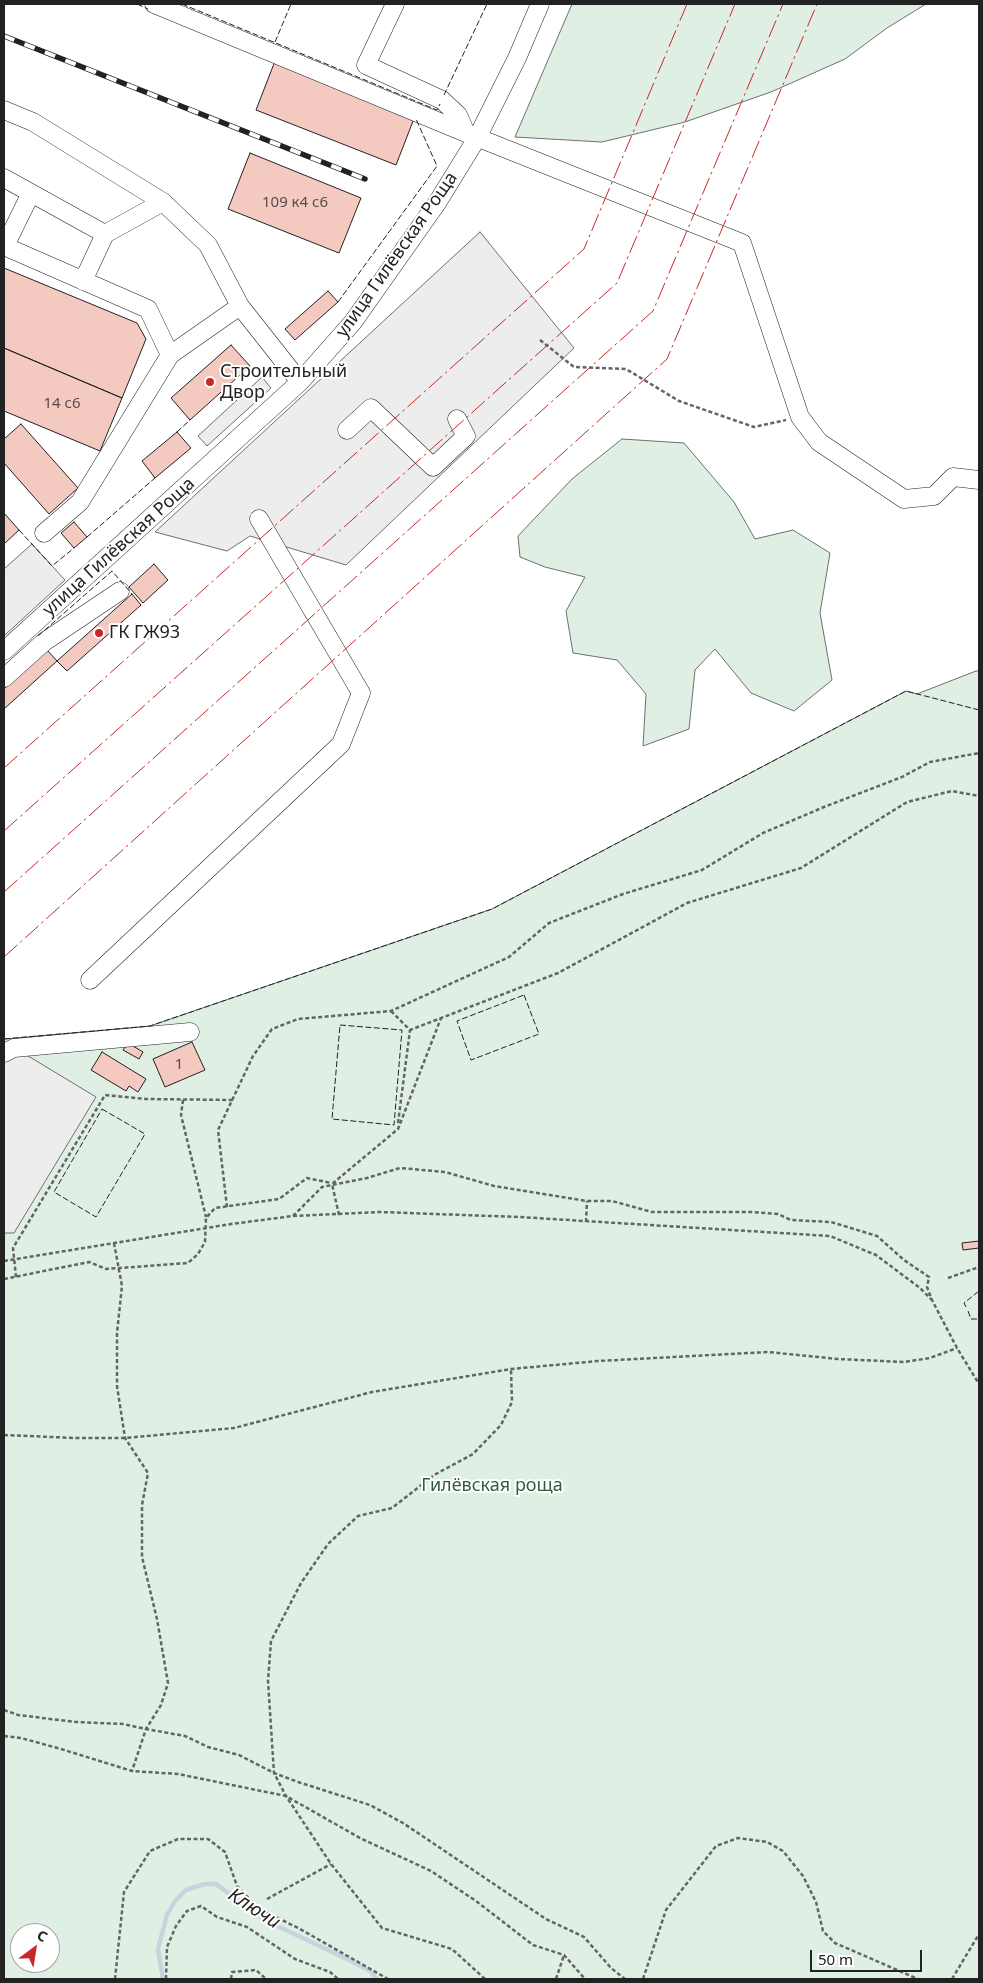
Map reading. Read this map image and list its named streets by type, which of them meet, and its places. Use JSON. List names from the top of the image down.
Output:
{
  "streets": {
    "street": ["улица Гилёвская Роща"]
  },
  "water": ["Ключи"],
  "parks": ["Гилёвская роща"],
  "places": ["Строительный Двор", "ГК ГЖ93"],
  "house_numbers": ["109 к4 с6", "14 с6", "1"],
  "scale_bar": "50 m",
  "north": "top right"
}
